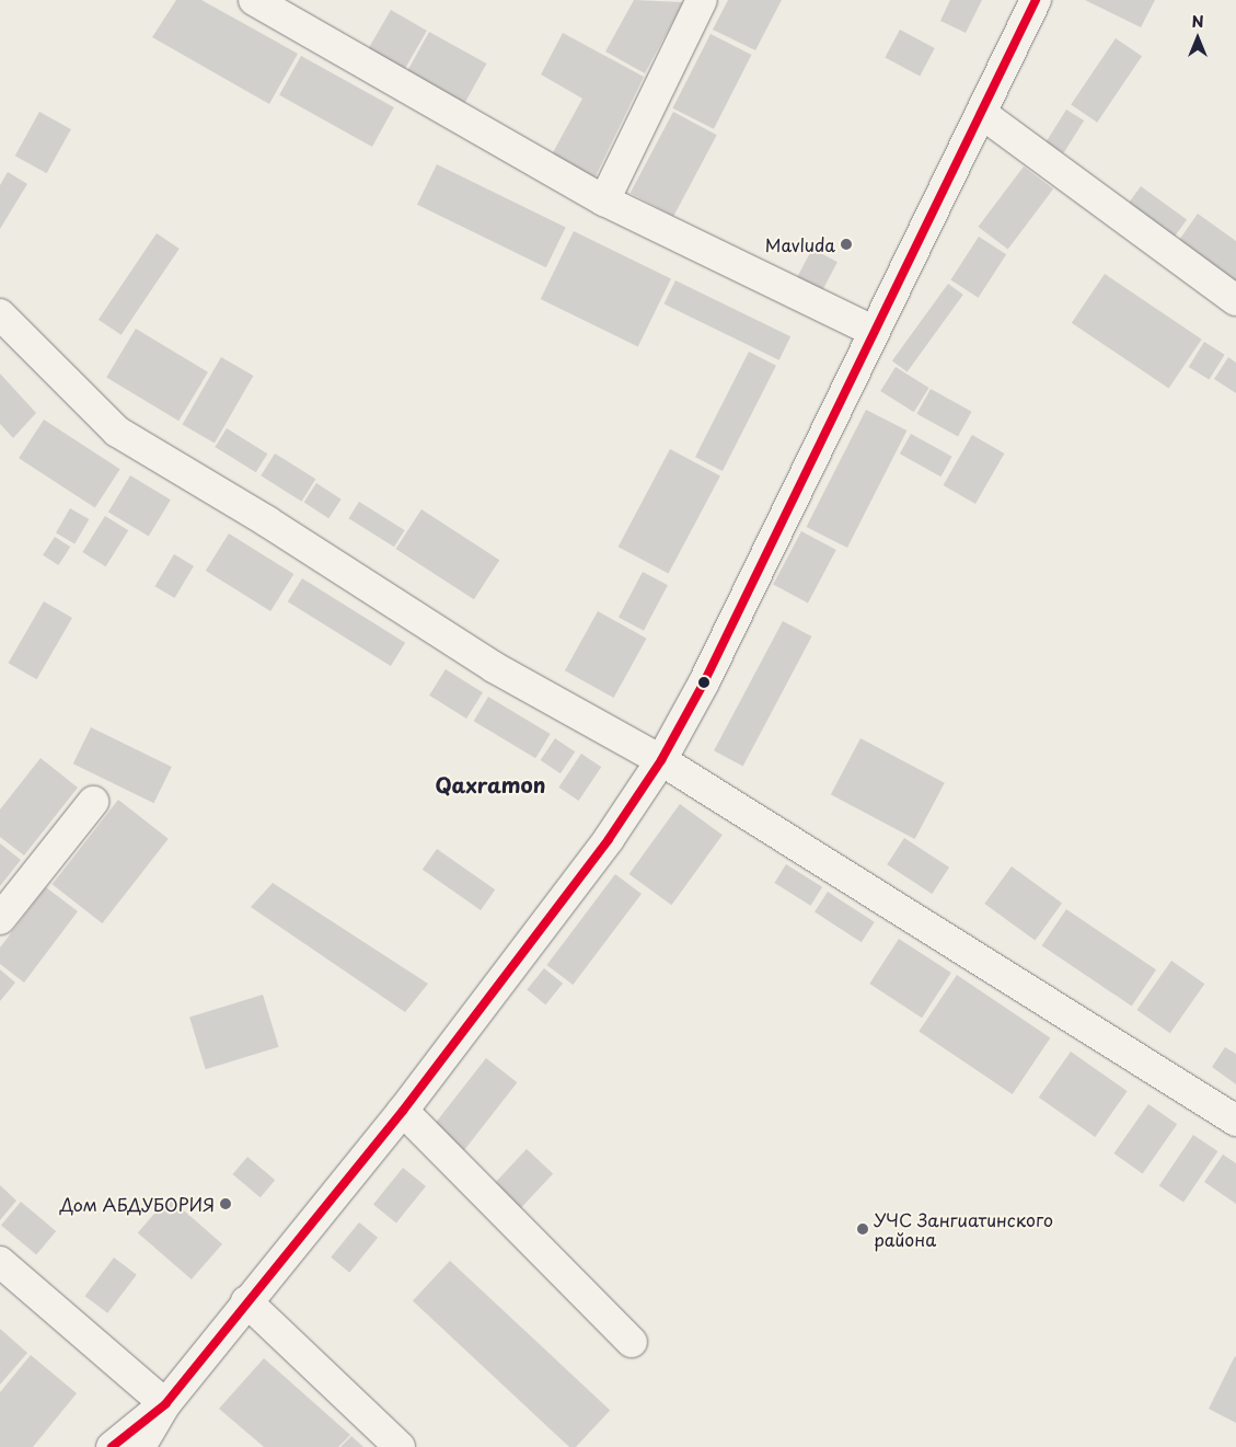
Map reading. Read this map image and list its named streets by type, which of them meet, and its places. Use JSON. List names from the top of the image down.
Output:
{
  "districts": ["Qaxramon"],
  "places": ["Mavluda", "Дом АБДУБОРИЯ", "УЧС Зангиатинского района"],
  "north": "top"
}
